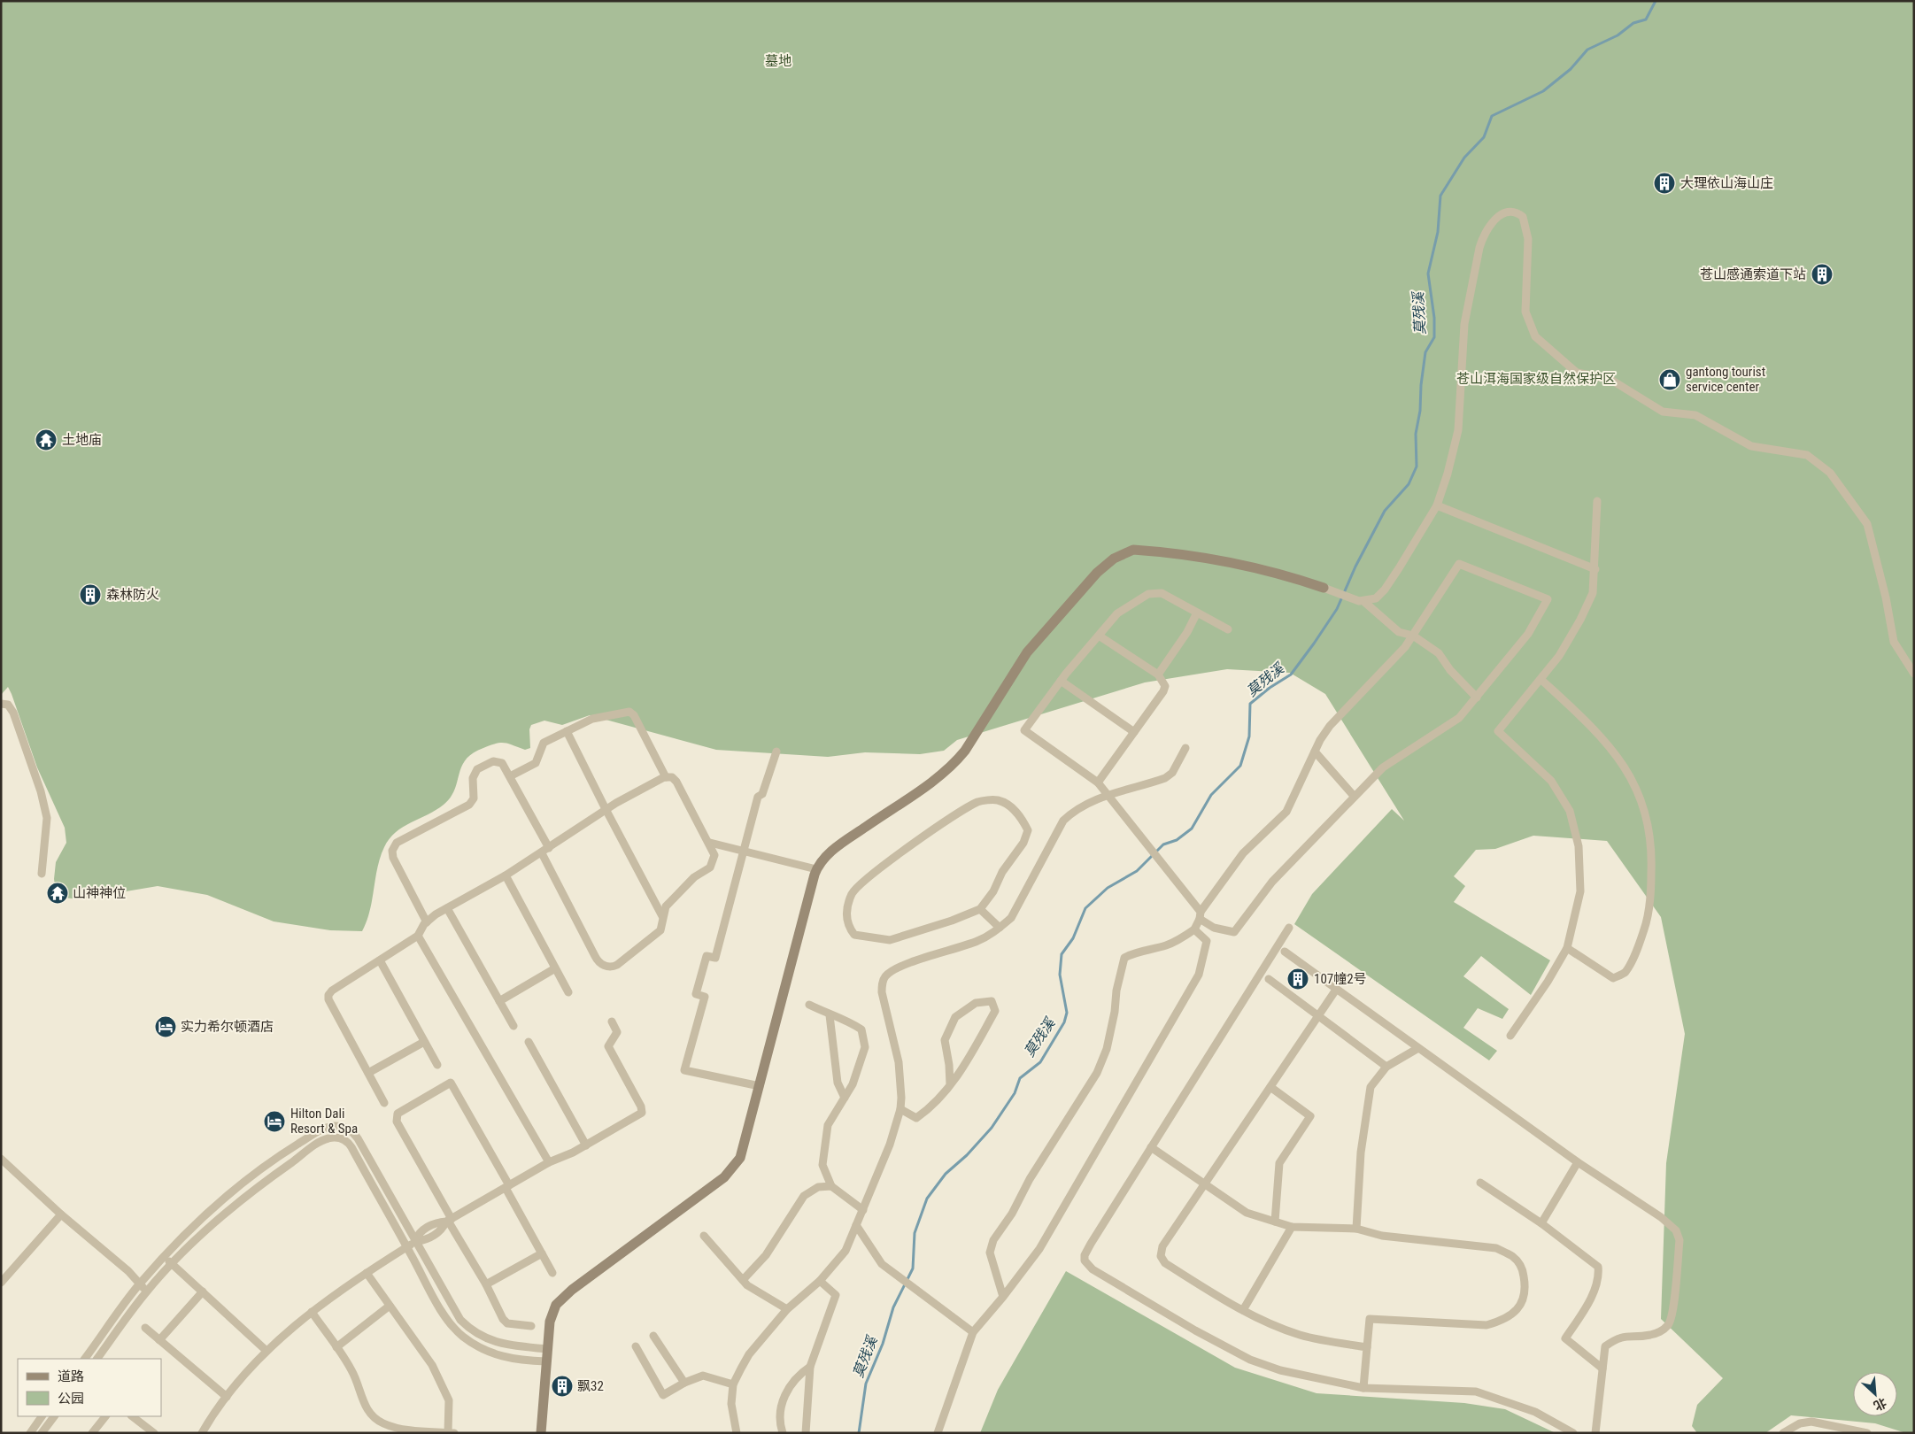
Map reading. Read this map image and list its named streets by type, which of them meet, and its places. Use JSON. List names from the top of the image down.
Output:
{
  "water": ["莫残溪"],
  "parks": ["墓地", "苍山洱海国家级自然保护区"],
  "places": {
    "building": [
      "大理依山海山庄",
      "苍山感通索道下站",
      "森林防火",
      "107幢2号",
      "飘32"
    ],
    "shop": ["gantong tourist service center"],
    "temple": ["土地庙", "山神神位"],
    "hotel": ["实力希尔顿酒店", "Hilton Dali Resort & Spa"]
  },
  "legend": ["道路", "公园"],
  "north": "bottom right"
}
